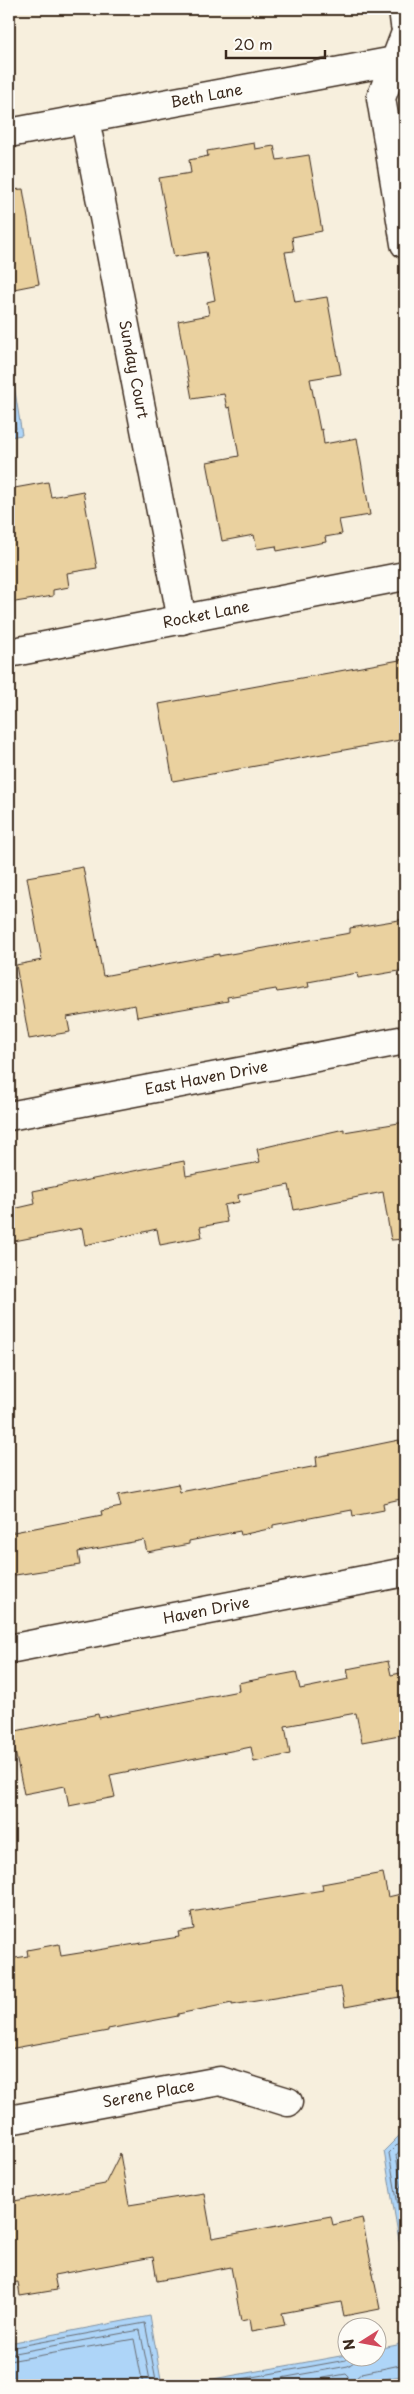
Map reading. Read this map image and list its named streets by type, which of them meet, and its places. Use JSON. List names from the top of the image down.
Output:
{
  "streets": {
    "street": [
      "Beth Lane",
      "Sunday Court",
      "Rocket Lane",
      "East Haven Drive",
      "Haven Drive",
      "Serene Place"
    ]
  },
  "crossings": [
    ["Beth Lane", "Sunday Court"],
    ["Sunday Court", "Rocket Lane"]
  ],
  "scale_bar": "20 m",
  "north": "left"
}
